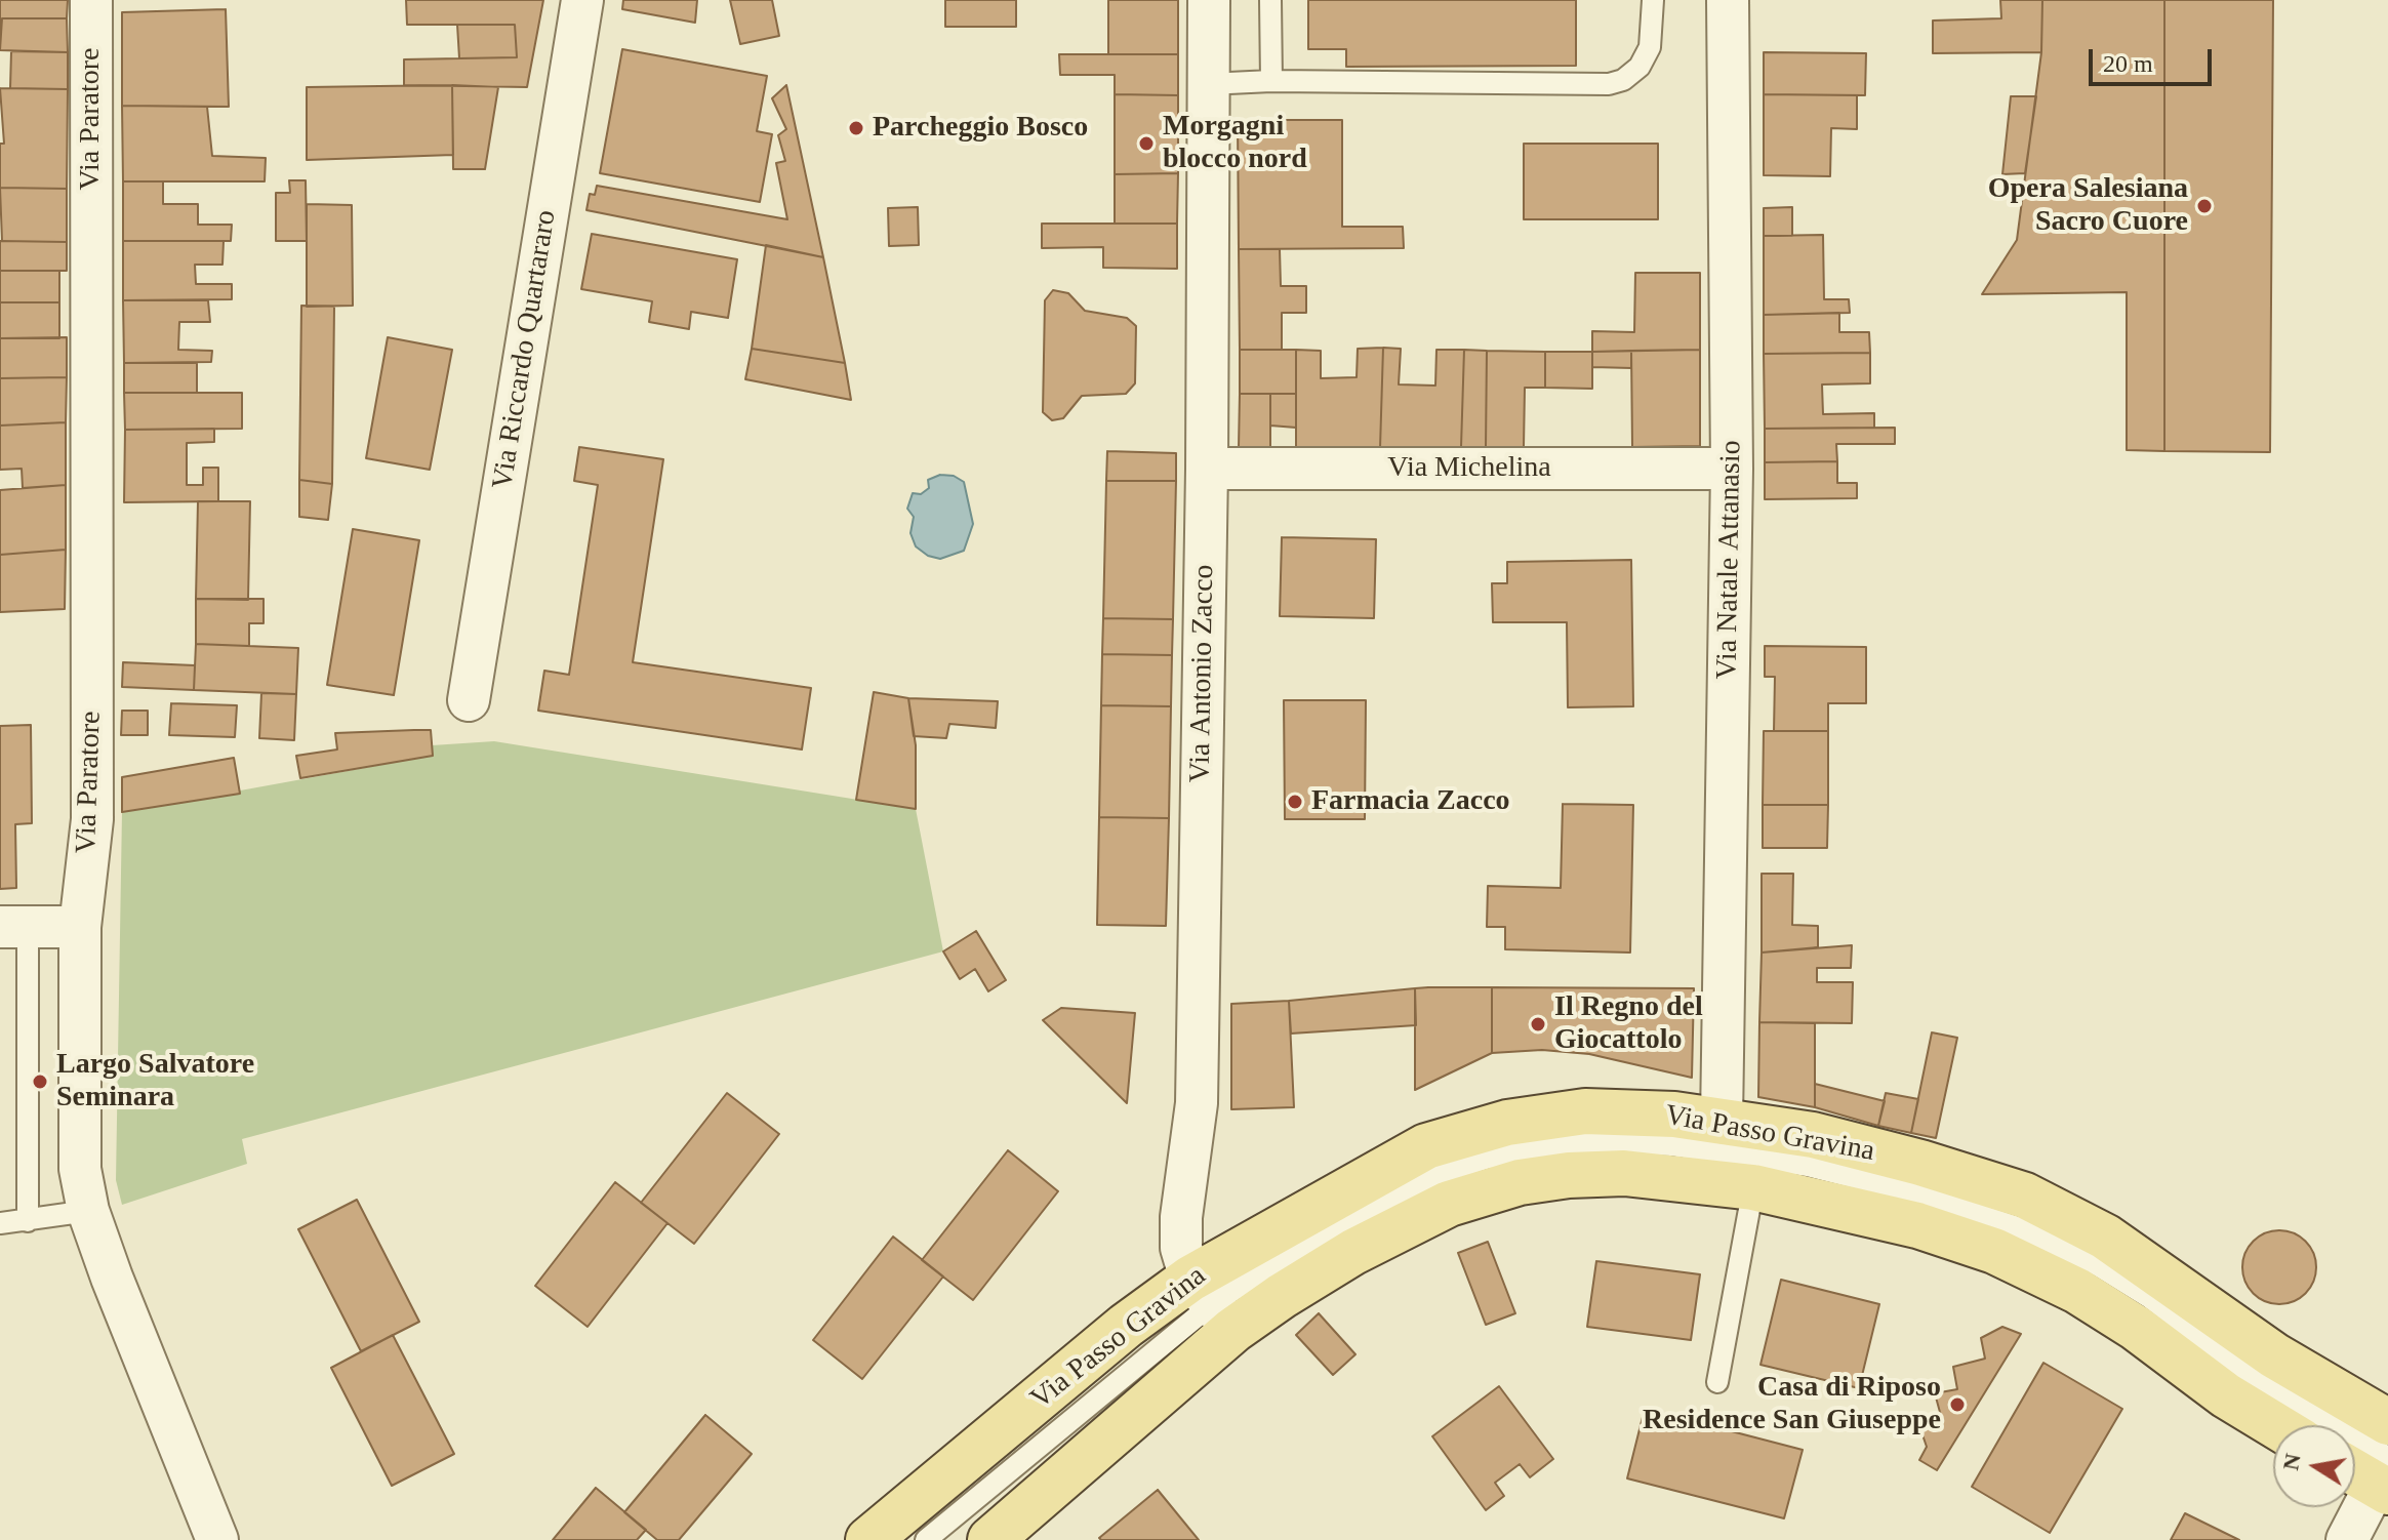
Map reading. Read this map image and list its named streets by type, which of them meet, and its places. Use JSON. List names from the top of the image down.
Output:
{
  "streets": {
    "main road": ["Via Passo Gravina"],
    "street": [
      "Via Paratore",
      "Via Riccardo Quartararo",
      "Via Michelina",
      "Via Natale Attanasio",
      "Via Antonio Zacco"
    ]
  },
  "crossings": [
    ["Via Michelina", "Via Natale Attanasio"],
    ["Via Michelina", "Via Antonio Zacco"],
    ["Via Natale Attanasio", "Via Passo Gravina"],
    ["Via Antonio Zacco", "Via Passo Gravina"]
  ],
  "places": [
    "Parcheggio Bosco",
    "Morgagni blocco nord",
    "Opera Salesiana Sacro Cuore",
    "Farmacia Zacco",
    "Il Regno del Giocattolo",
    "Largo Salvatore Seminara",
    "Casa di Riposo Residence San Giuseppe"
  ],
  "scale_bar": "20 m",
  "north": "left"
}
